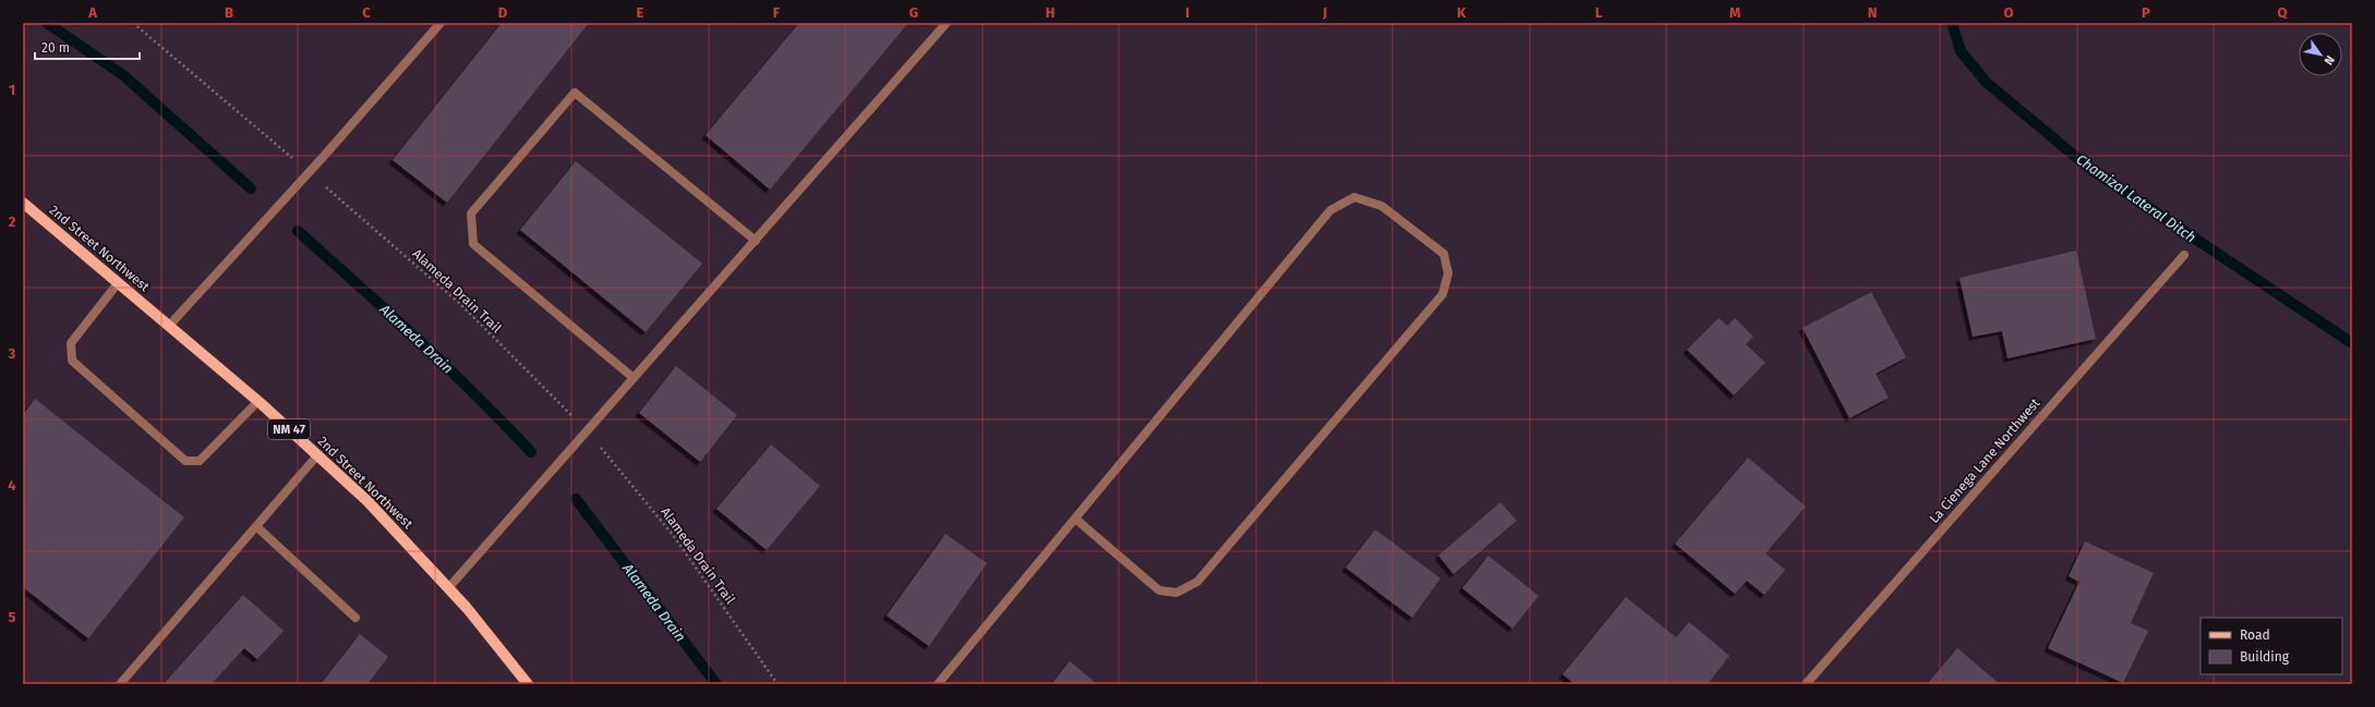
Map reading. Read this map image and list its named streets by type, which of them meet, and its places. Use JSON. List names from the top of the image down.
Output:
{
  "streets": {
    "main road": ["2nd Street Northwest", "NM 47"],
    "street": ["La Cienega Lane Northwest"],
    "path": ["Alameda Drain Trail"]
  },
  "water": ["Chamizal Lateral Ditch", "Alameda Drain"],
  "legend": ["Road", "Building"],
  "scale_bar": "20 m",
  "north": "bottom right",
  "grid": {
    "columns": [
      "A",
      "B",
      "C",
      "D",
      "E",
      "F",
      "G",
      "H",
      "I",
      "J",
      "K",
      "L",
      "M",
      "N",
      "O",
      "P",
      "Q"
    ],
    "rows": [
      "1",
      "2",
      "3",
      "4",
      "5"
    ]
  }
}
